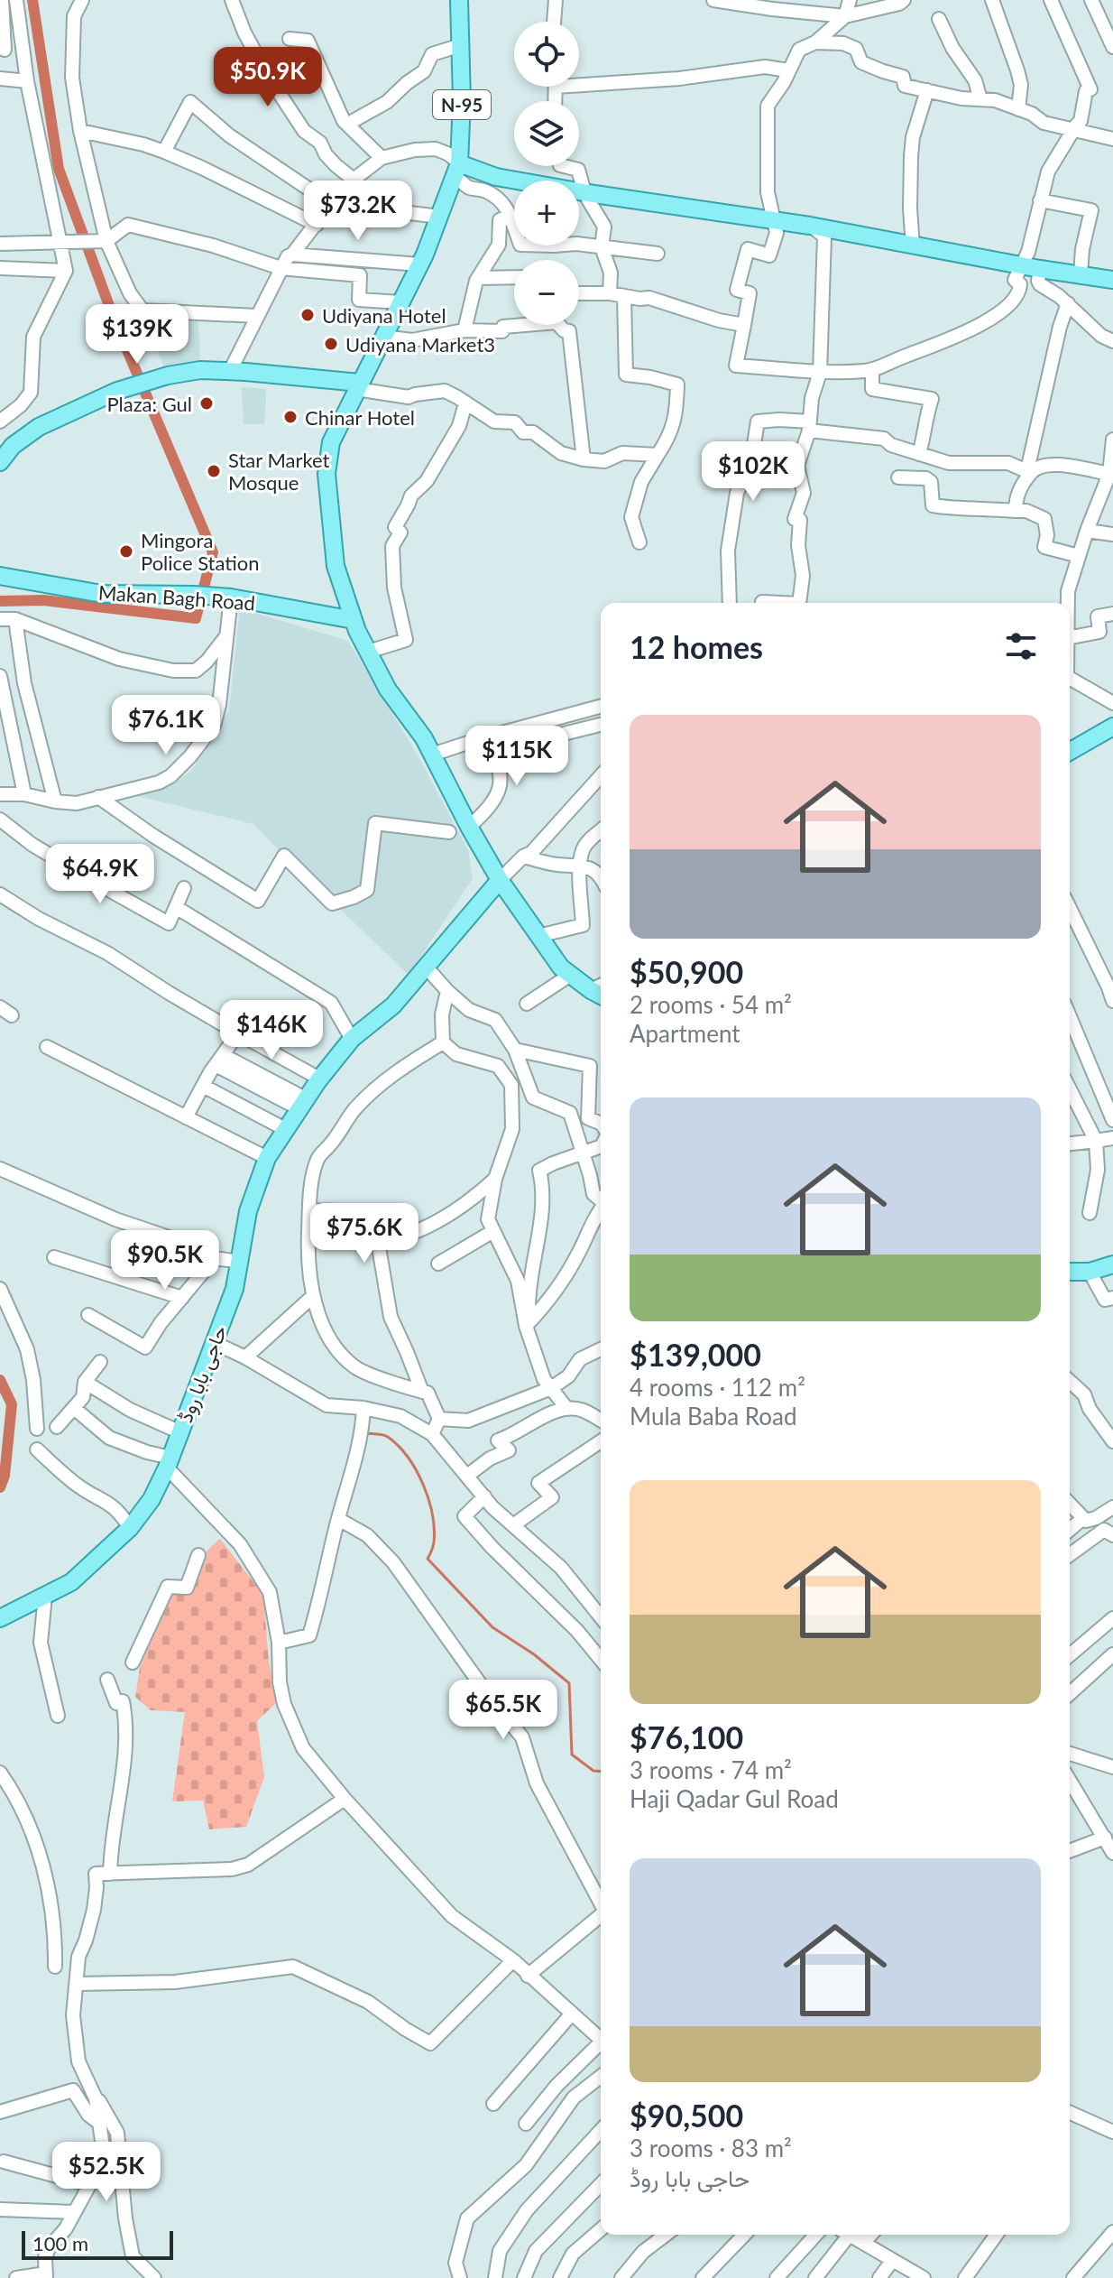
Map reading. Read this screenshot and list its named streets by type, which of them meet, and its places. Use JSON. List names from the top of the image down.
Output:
{
  "streets": {
    "main road": ["N-95", "Makan Bagh Road", "حاجی بابا روڈ"]
  },
  "places": [
    "Udiyana Hotel",
    "Udiyana Market3",
    "Plaza: Gul",
    "Chinar Hotel",
    "Star Market Mosque",
    "Mingora Police Station"
  ],
  "scale_bar": "100 m",
  "page": {
    "map_buttons": ["+", "−"],
    "price": [
      "$50.9K",
      "$73.2K",
      "$139K",
      "$102K",
      "$76.1K",
      "$115K",
      "$64.9K",
      "$146K",
      "$75.6K",
      "$90.5K",
      "$65.5K",
      "$52.5K"
    ],
    "heading": "12 homes",
    "list": [
      {
        "name": "$50,900",
        "note": "2 rooms · 54 m² · Apartment"
      },
      {
        "name": "$139,000",
        "note": "4 rooms · 112 m² · Mula Baba Road"
      },
      {
        "name": "$76,100",
        "note": "3 rooms · 74 m² · Haji Qadar Gul Road"
      },
      {
        "name": "$90,500",
        "note": "3 rooms · 83 m² · حاجی بابا روڈ"
      }
    ],
    "scale": "100 m"
  }
}
